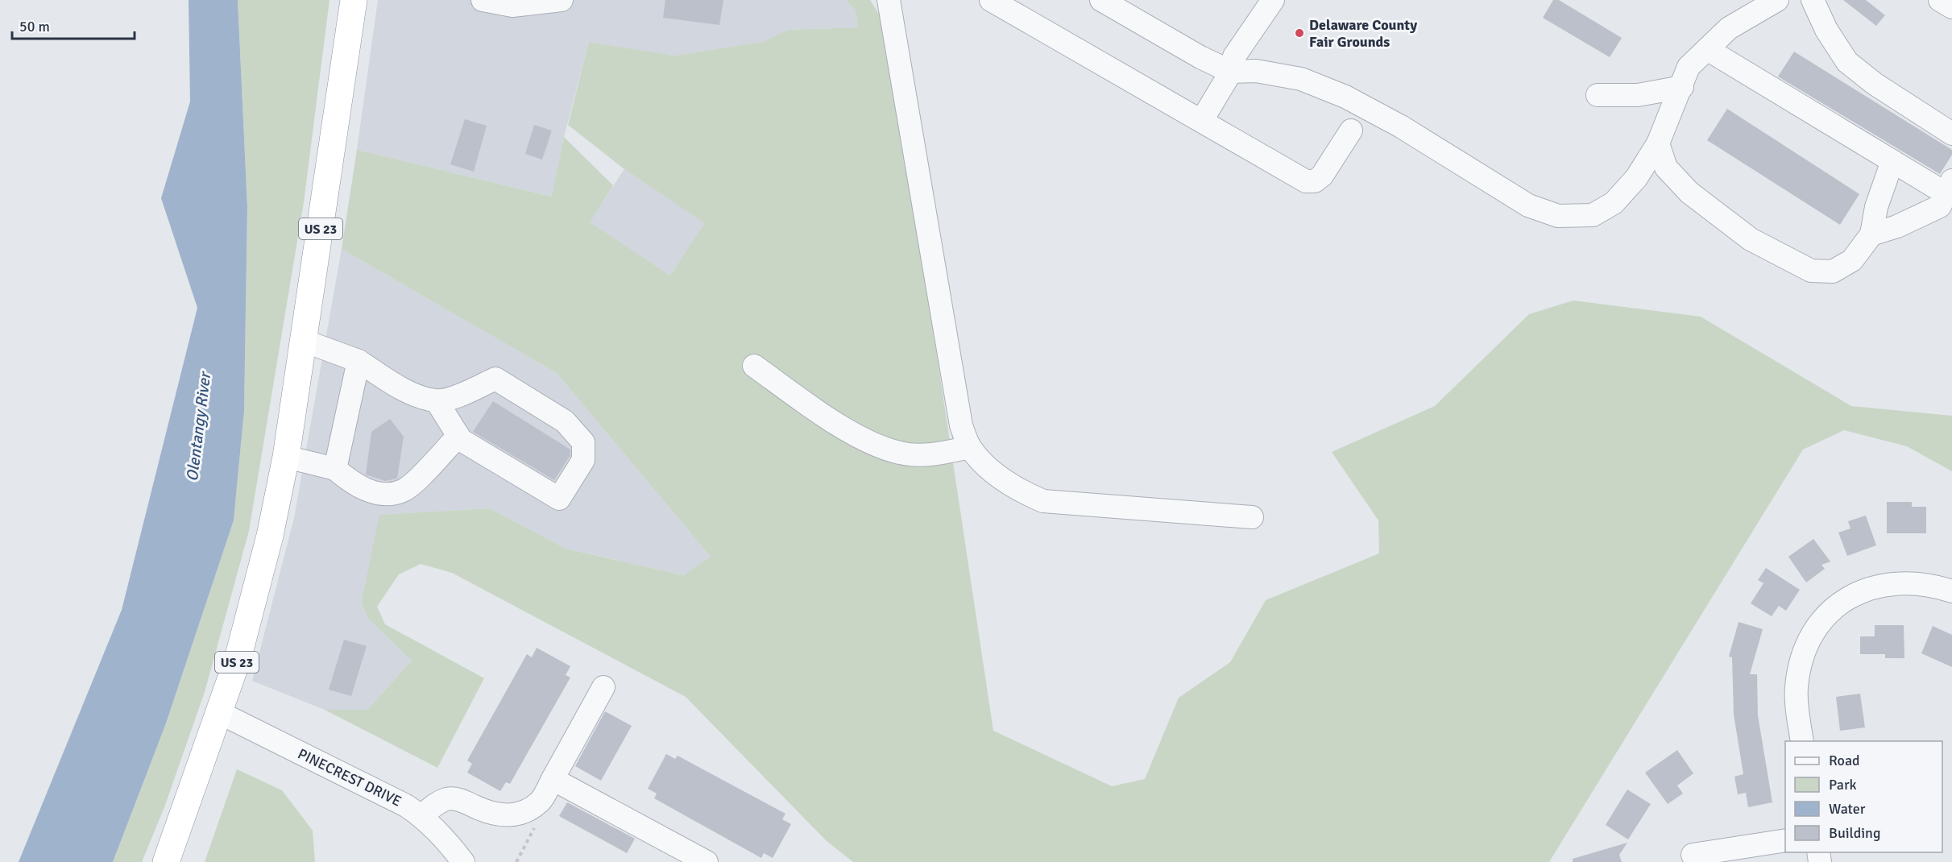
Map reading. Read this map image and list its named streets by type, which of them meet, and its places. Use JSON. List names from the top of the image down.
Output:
{
  "streets": {
    "highway": ["US 23"],
    "street": ["PINECREST DRIVE"]
  },
  "crossings": [
    ["US 23", "PINECREST DRIVE"]
  ],
  "water": ["Olentangy River"],
  "places": ["Delaware County Fair Grounds"],
  "legend": [
    "Road",
    "Park",
    "Water",
    "Building"
  ],
  "scale_bar": "50 m"
}
